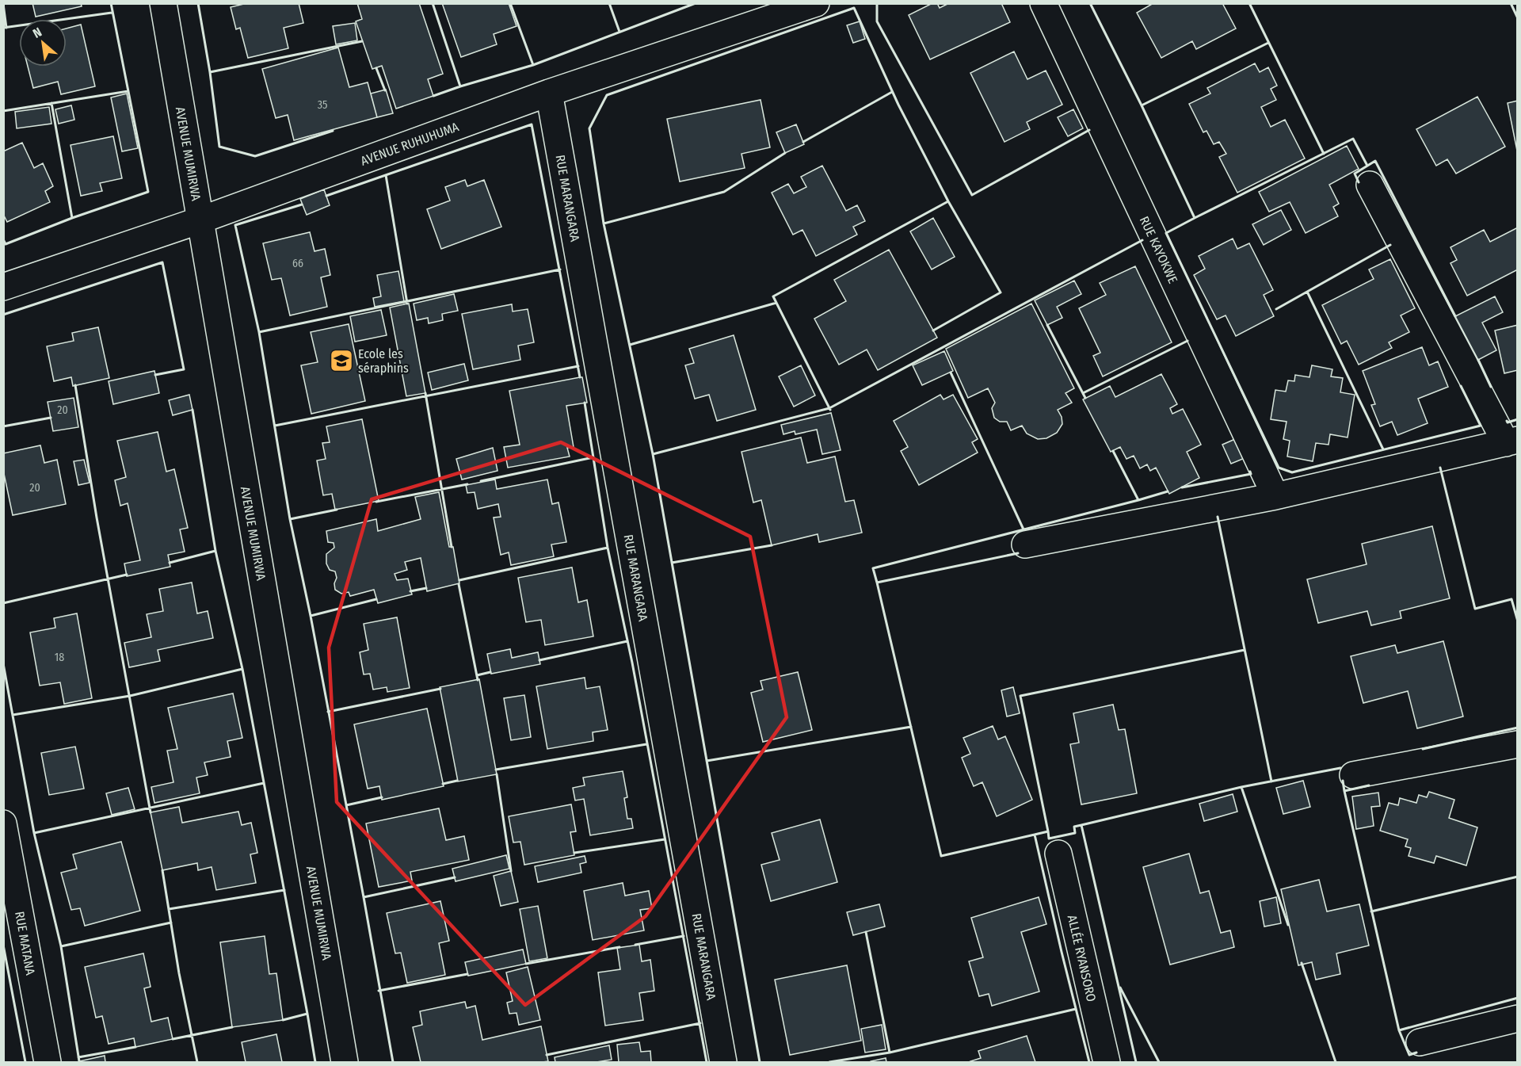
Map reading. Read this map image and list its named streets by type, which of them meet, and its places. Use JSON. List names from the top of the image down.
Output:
{
  "streets": {
    "street": [
      "AVENUE RUHUHUMA",
      "AVENUE MUMIRWA",
      "RUE MARANGARA",
      "RUE KAYOKWE",
      "RUE MATANA",
      "ALLÉE RYANSORO"
    ]
  },
  "crossings": [
    ["AVENUE RUHUHUMA", "AVENUE MUMIRWA"],
    ["AVENUE RUHUHUMA", "RUE MARANGARA"]
  ],
  "places": {
    "school or university": ["Ecole les séraphins"]
  },
  "house_numbers": [
    "35",
    "66",
    "20",
    "20",
    "18"
  ],
  "north": "top left"
}
